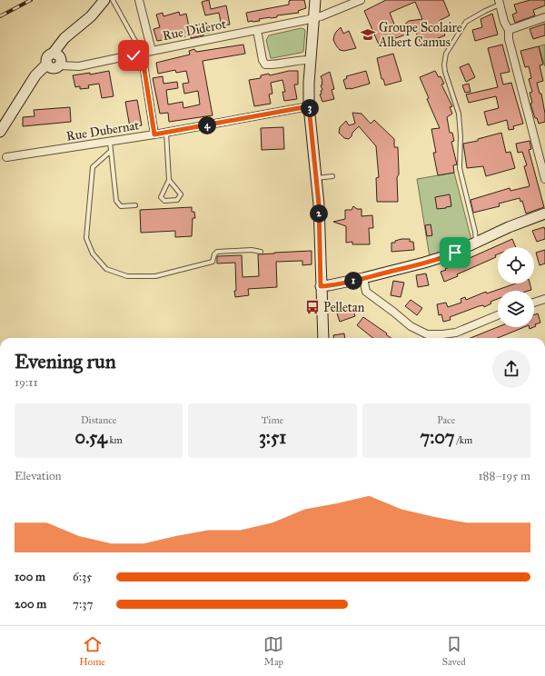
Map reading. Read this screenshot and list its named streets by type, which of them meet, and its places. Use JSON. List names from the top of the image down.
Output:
{
  "streets": {
    "street": ["Rue Diderot", "Rue Dubernat"]
  },
  "places": {
    "school or university": ["Groupe Scolaire Albert Camus"],
    "bus stop": ["Pelletan"]
  },
  "page": {
    "pins": [
      "3",
      "4",
      "2",
      "1"
    ],
    "heading": ["Evening run", "19:11"],
    "stats": [
      ["Distance", "0.54 km"],
      ["Time", "3:51"],
      ["Pace", "7:07 /km"]
    ],
    "chart": ["Elevation", "188–195 m"],
    "list": [
      {
        "name": "100 m",
        "note": "6:35"
      },
      {
        "name": "200 m",
        "note": "7:37"
      }
    ],
    "tabs": ["Home", "Map", "Saved"]
  }
}
